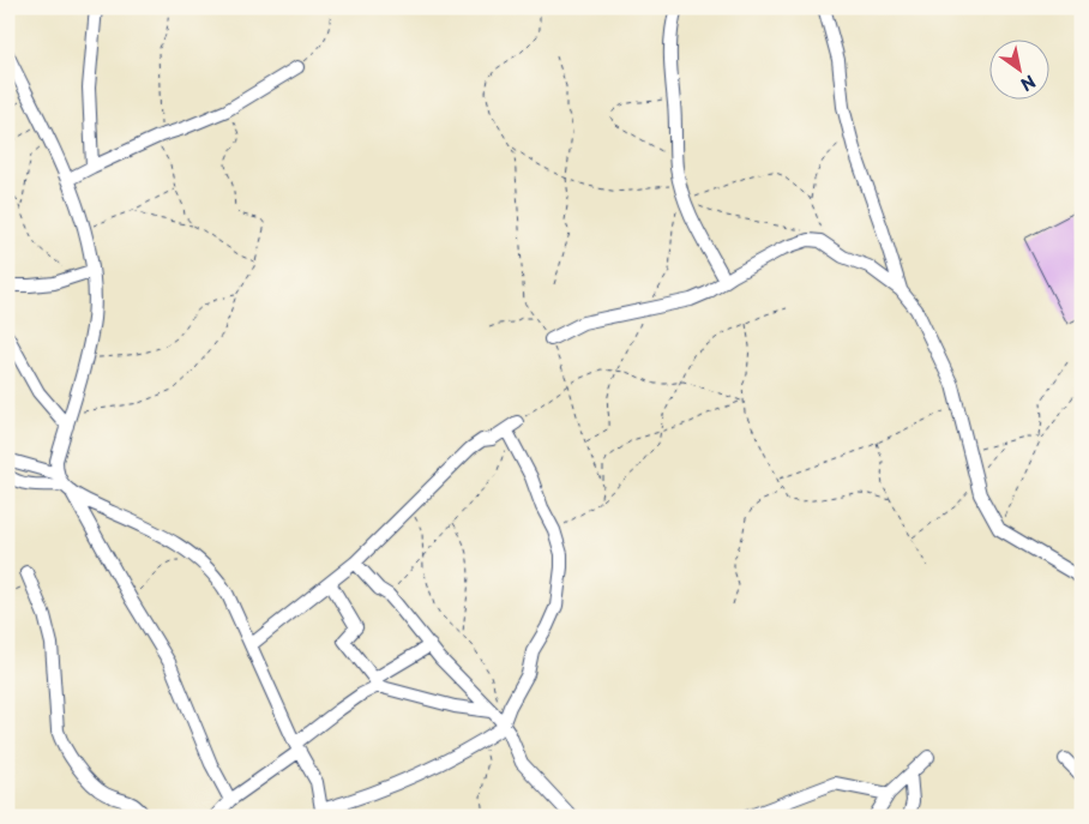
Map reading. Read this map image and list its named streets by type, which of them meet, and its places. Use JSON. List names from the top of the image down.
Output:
{
  "north": "bottom right"
}
